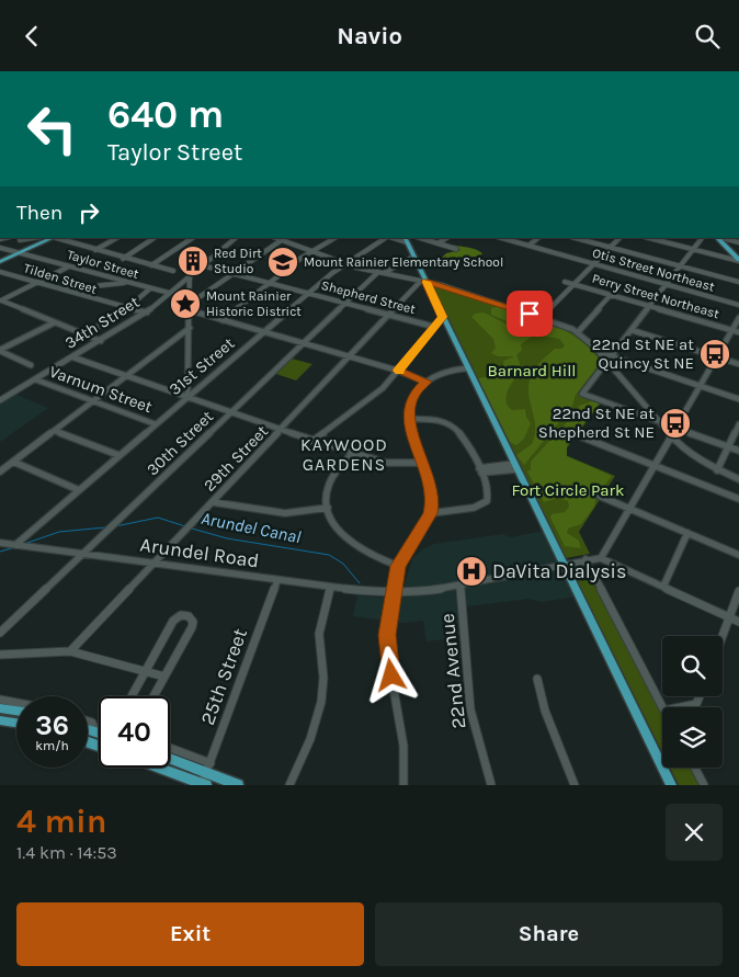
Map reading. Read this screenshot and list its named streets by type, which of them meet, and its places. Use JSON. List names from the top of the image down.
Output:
{
  "streets": {
    "street": [
      "Taylor Street",
      "Otis Street Northeast",
      "Tilden Street",
      "Perry Street Northeast",
      "Shepherd Street",
      "34th Street",
      "31st Street",
      "Varnum Street",
      "30th Street",
      "29th Street",
      "Arundel Road",
      "22nd Avenue",
      "25th Street"
    ]
  },
  "crossings": [
    ["Taylor Street", "34th Street"],
    ["Tilden Street", "34th Street"],
    ["Shepherd Street", "34th Street"],
    ["Shepherd Street", "31st Street"],
    ["Shepherd Street", "30th Street"],
    ["Shepherd Street", "29th Street"],
    ["34th Street", "Varnum Street"],
    ["31st Street", "Varnum Street"],
    ["31st Street", "Arundel Road"],
    ["30th Street", "Arundel Road"],
    ["29th Street", "Arundel Road"],
    ["Arundel Road", "25th Street"]
  ],
  "districts": ["KAYWOOD GARDENS"],
  "water": ["Arundel Canal"],
  "parks": ["Barnard Hill", "Fort Circle Park"],
  "places": {
    "building": ["Red Dirt Studio"],
    "school or university": ["Mount Rainier Elementary School"],
    "place": ["Mount Rainier Historic District"],
    "bus stop": ["22nd St NE at Quincy St NE", "22nd St NE at Shepherd St NE"],
    "hospital": ["DaVita Dialysis"]
  },
  "page": {
    "header": "Navio",
    "turn": ["640 m", "Taylor Street"],
    "then": "Then",
    "speed": "36 km/h",
    "limit": "40",
    "heading": ["4 min", "1.4 km · 14:53"],
    "buttons": ["Exit", "Share"]
  }
}
